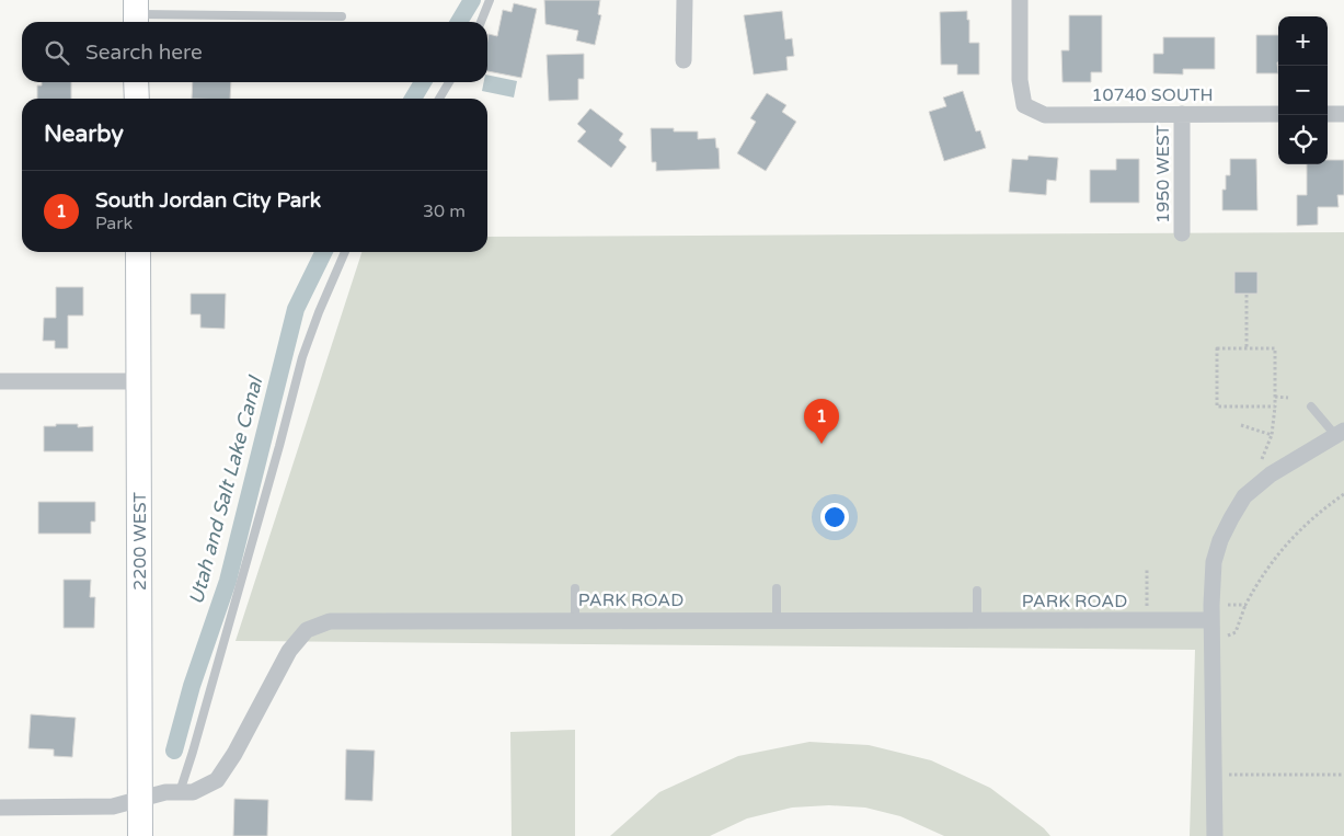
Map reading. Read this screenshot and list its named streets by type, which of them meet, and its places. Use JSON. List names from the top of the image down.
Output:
{
  "streets": {
    "street": [
      "10740 SOUTH",
      "1950 WEST",
      "2200 WEST",
      "PARK ROAD"
    ]
  },
  "crossings": [
    ["10740 SOUTH", "1950 WEST"],
    ["2200 WEST", "PARK ROAD"]
  ],
  "water": ["Utah and Salt Lake Canal"],
  "page": {
    "map_buttons": ["+", "−"],
    "search": "Search here",
    "heading": "Nearby",
    "list": [
      {
        "mark": "1",
        "name": "South Jordan City Park",
        "note": "Park",
        "value": "30 m"
      }
    ],
    "pins": "1"
  }
}
